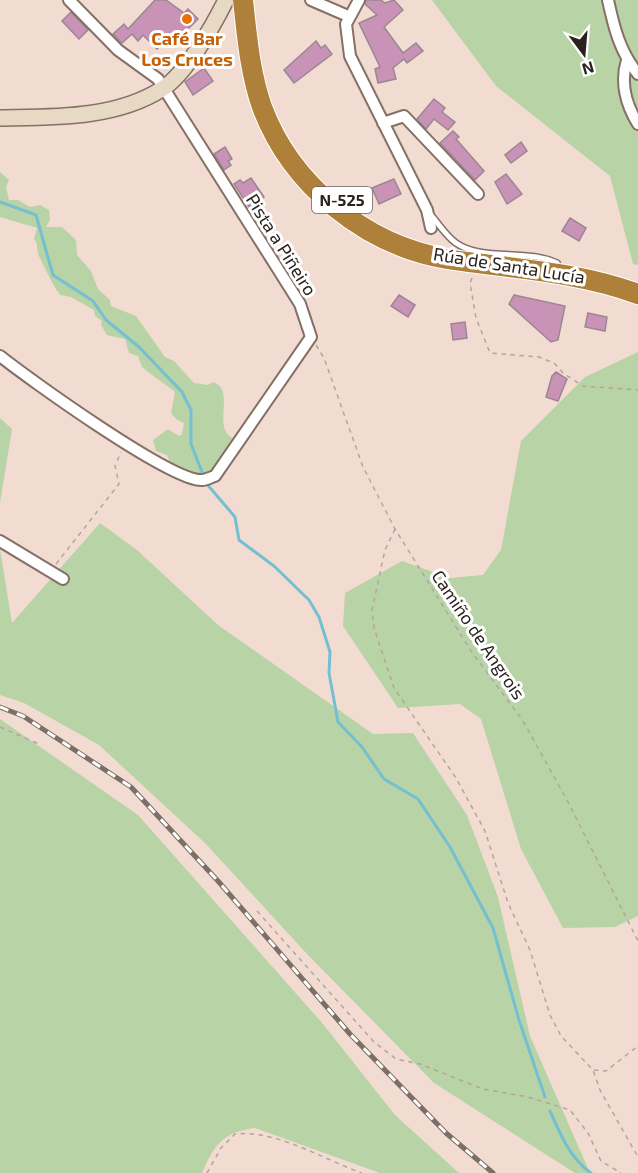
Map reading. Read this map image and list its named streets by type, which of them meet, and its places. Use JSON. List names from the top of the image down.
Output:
{
  "streets": {
    "highway": ["N-525", "Rúa de Santa Lucía"],
    "street": ["Pista a Piñeiro"],
    "path": ["Camiño de Angrois"]
  },
  "crossings": [
    ["Pista a Piñeiro", "Camiño de Angrois"]
  ],
  "places": ["Café Bar Los Cruces"],
  "north": "bottom"
}
